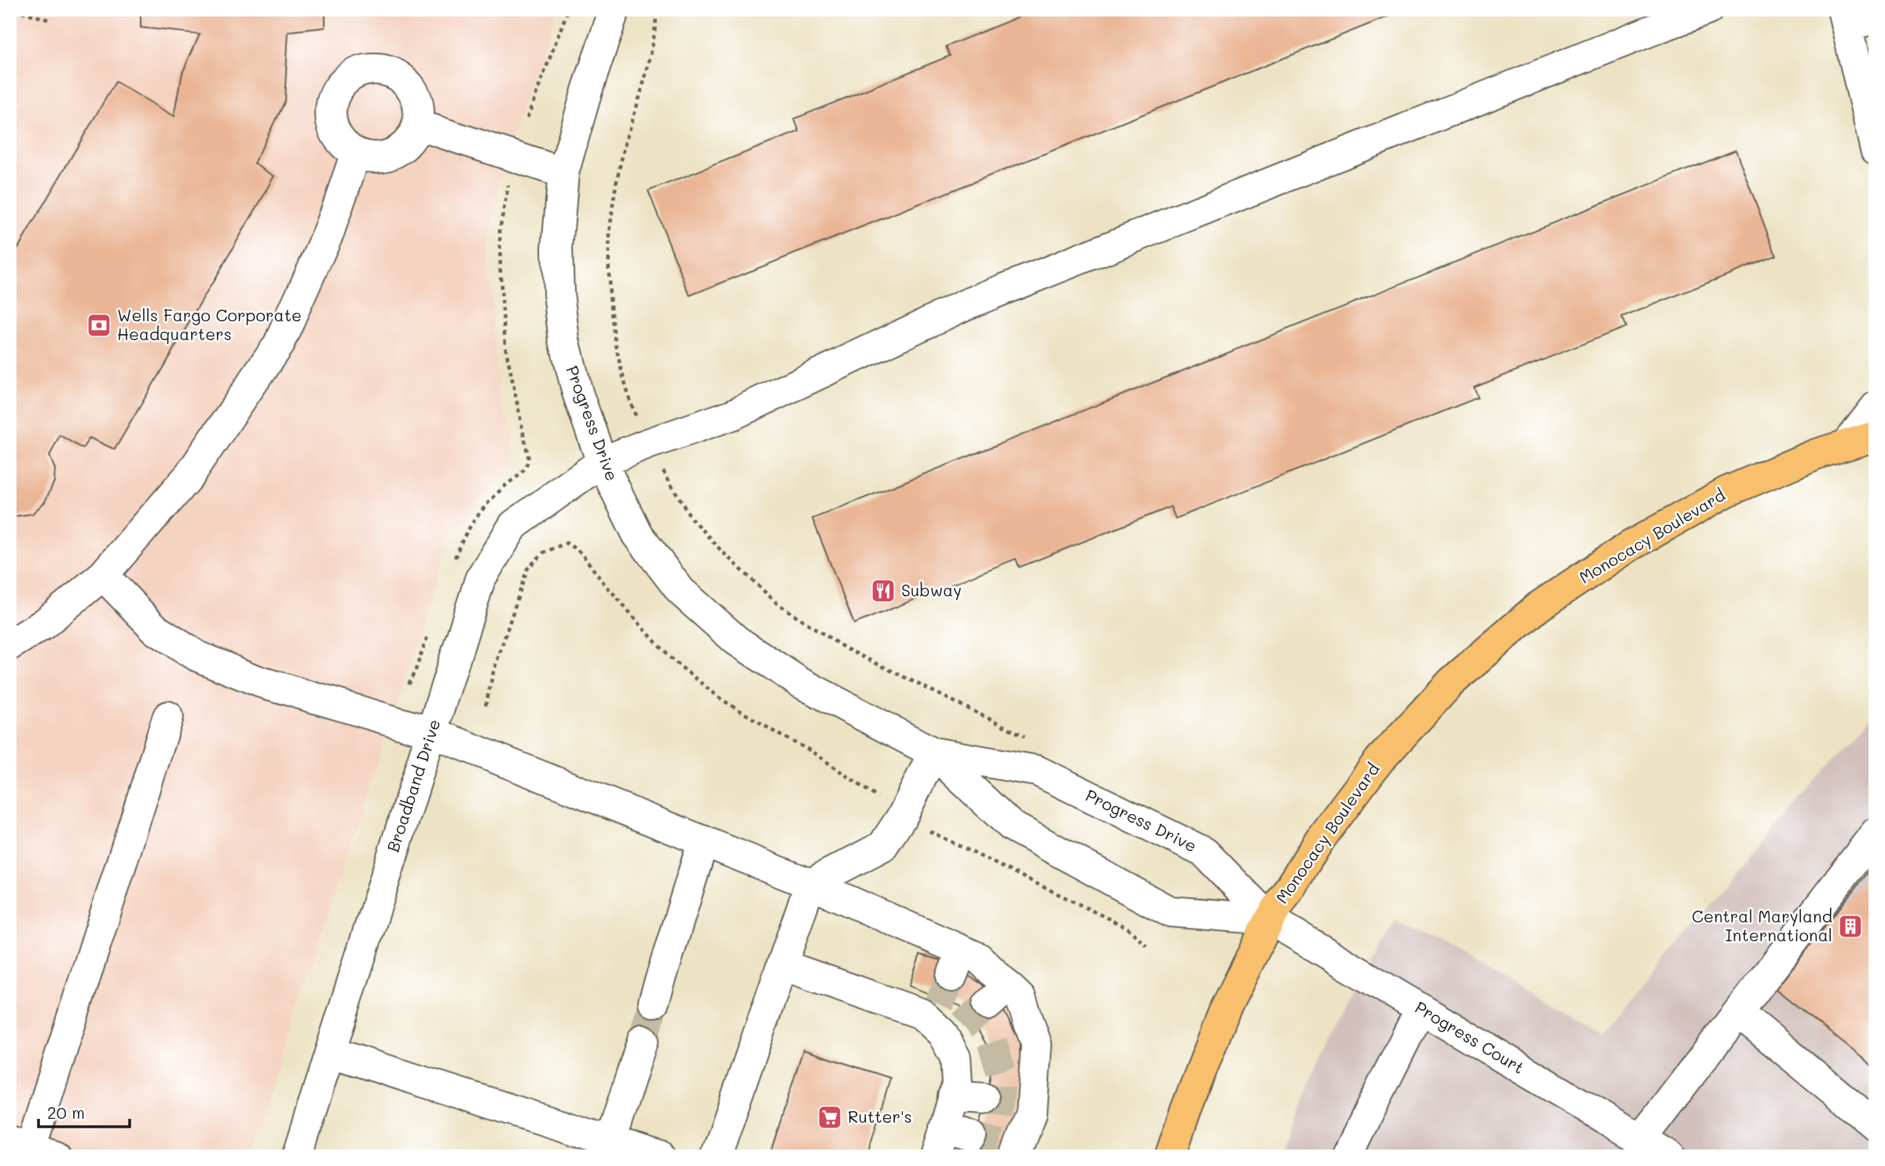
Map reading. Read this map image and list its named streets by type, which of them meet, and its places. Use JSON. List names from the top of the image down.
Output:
{
  "streets": {
    "main road": ["Monocacy Boulevard"],
    "street": ["Progress Drive", "Broadband Drive", "Progress Court"]
  },
  "crossings": [
    ["Progress Drive", "Monocacy Boulevard"],
    ["Progress Drive", "Broadband Drive"],
    ["Progress Drive", "Progress Court"],
    ["Monocacy Boulevard", "Progress Court"]
  ],
  "places": {
    "bank": ["Wells Fargo Corporate Headquarters"],
    "restaurant": ["Subway"],
    "building": ["Central Maryland International"],
    "supermarket": ["Rutter's"]
  },
  "scale_bar": "20 m"
}
